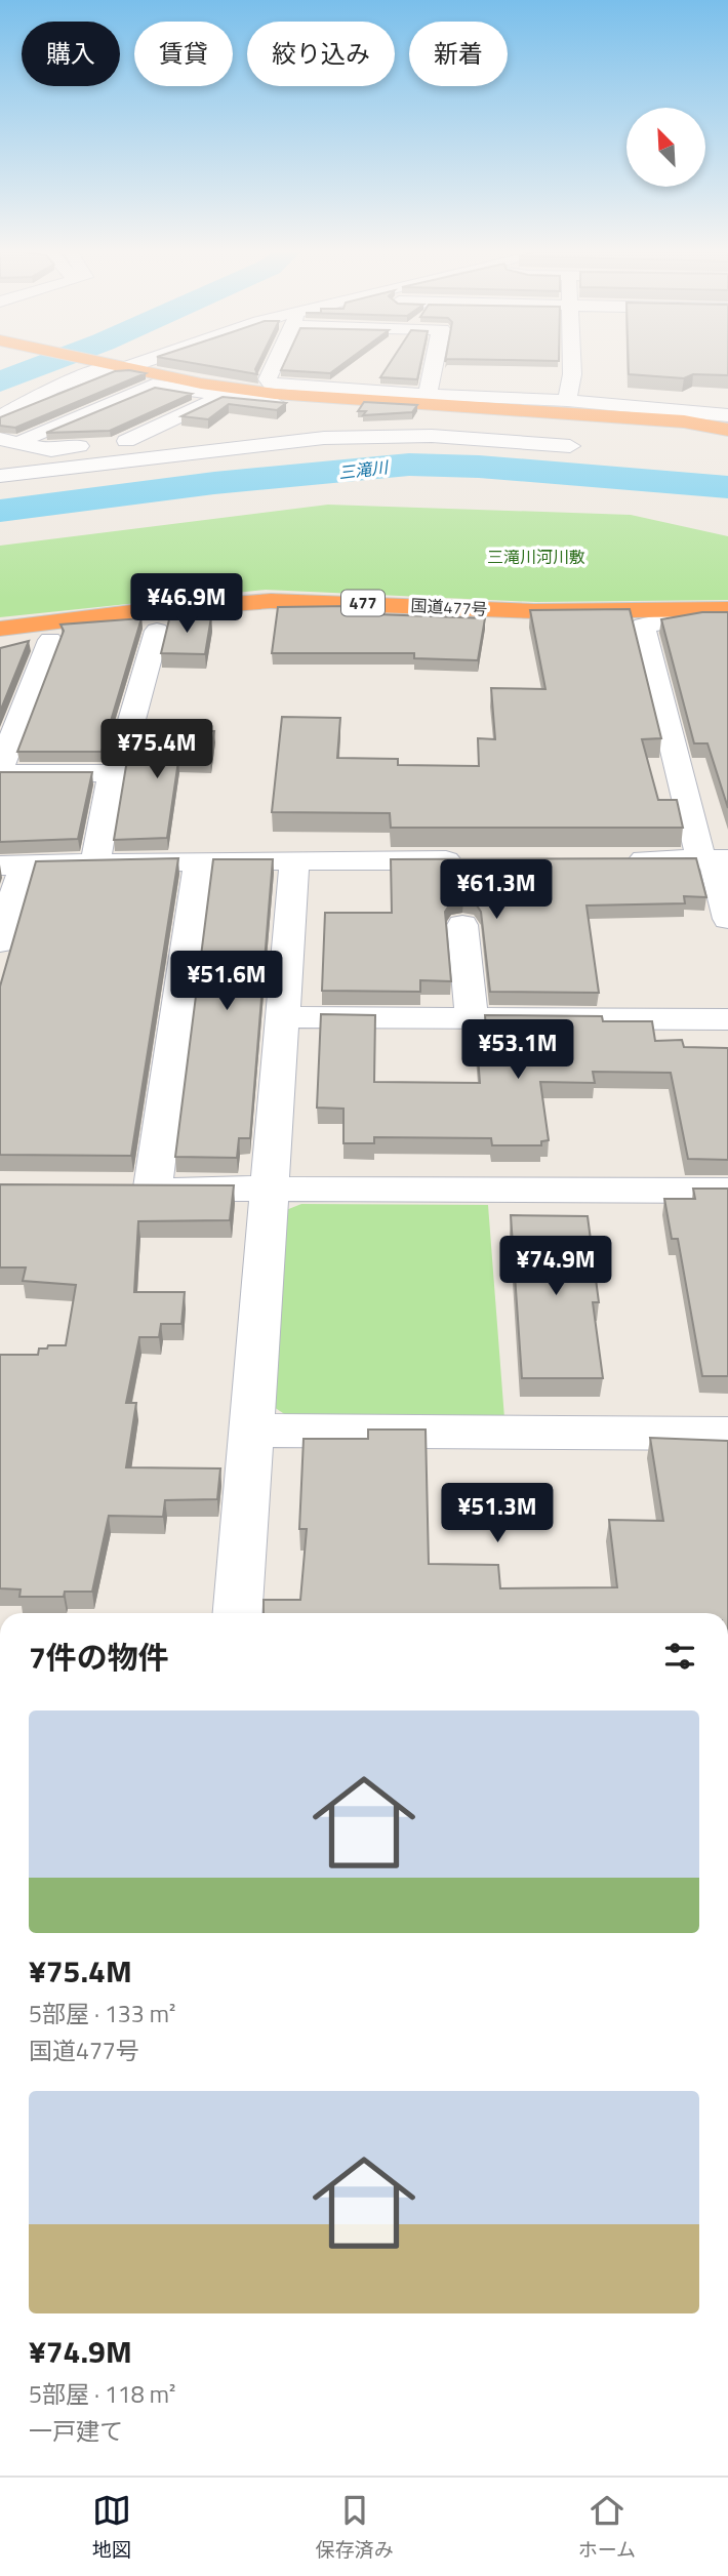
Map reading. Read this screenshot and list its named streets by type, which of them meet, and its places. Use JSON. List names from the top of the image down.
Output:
{
  "streets": {
    "highway": ["477", "国道477号"]
  },
  "water": ["三滝川"],
  "parks": ["三滝川河川敷"],
  "north": "top left",
  "page": {
    "chip": [
      "購入",
      "賃貸",
      "絞り込み",
      "新着"
    ],
    "price": [
      "¥46.9M",
      "¥75.4M",
      "¥61.3M",
      "¥51.6M",
      "¥53.1M",
      "¥74.9M",
      "¥51.3M"
    ],
    "heading": "7件の物件",
    "list": [
      {
        "name": "¥75.4M",
        "note": "5部屋 · 133 m² · 国道477号"
      },
      {
        "name": "¥74.9M",
        "note": "5部屋 · 118 m² · 一戸建て"
      }
    ],
    "tabs": ["地図", "保存済み", "ホーム"]
  }
}
